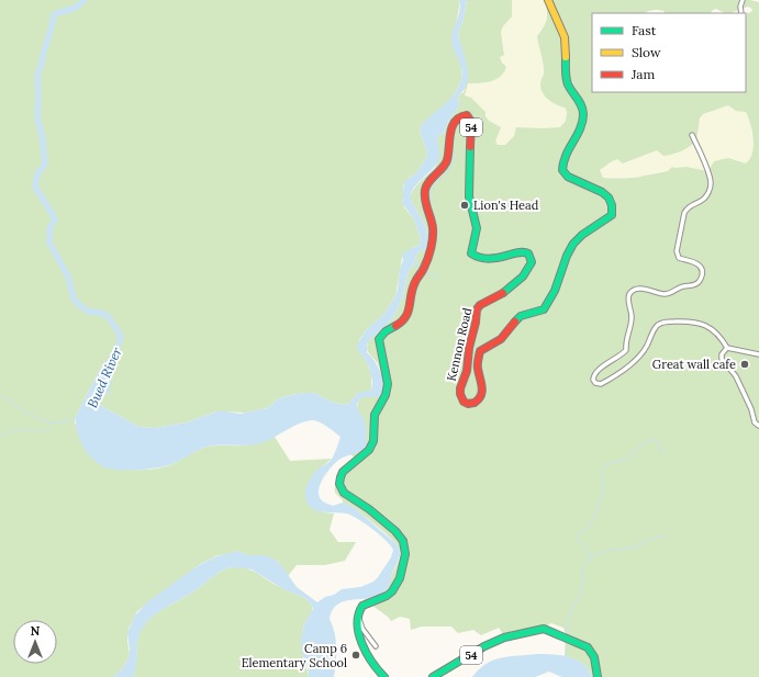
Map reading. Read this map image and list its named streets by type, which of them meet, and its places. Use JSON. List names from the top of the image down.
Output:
{
  "streets": {
    "highway": ["54", "Kennon Road"]
  },
  "water": ["Bued River"],
  "places": ["Lion's Head", "Great wall cafe", "Camp 6 Elementary School"],
  "legend": ["Fast", "Slow", "Jam"],
  "north": "top"
}
